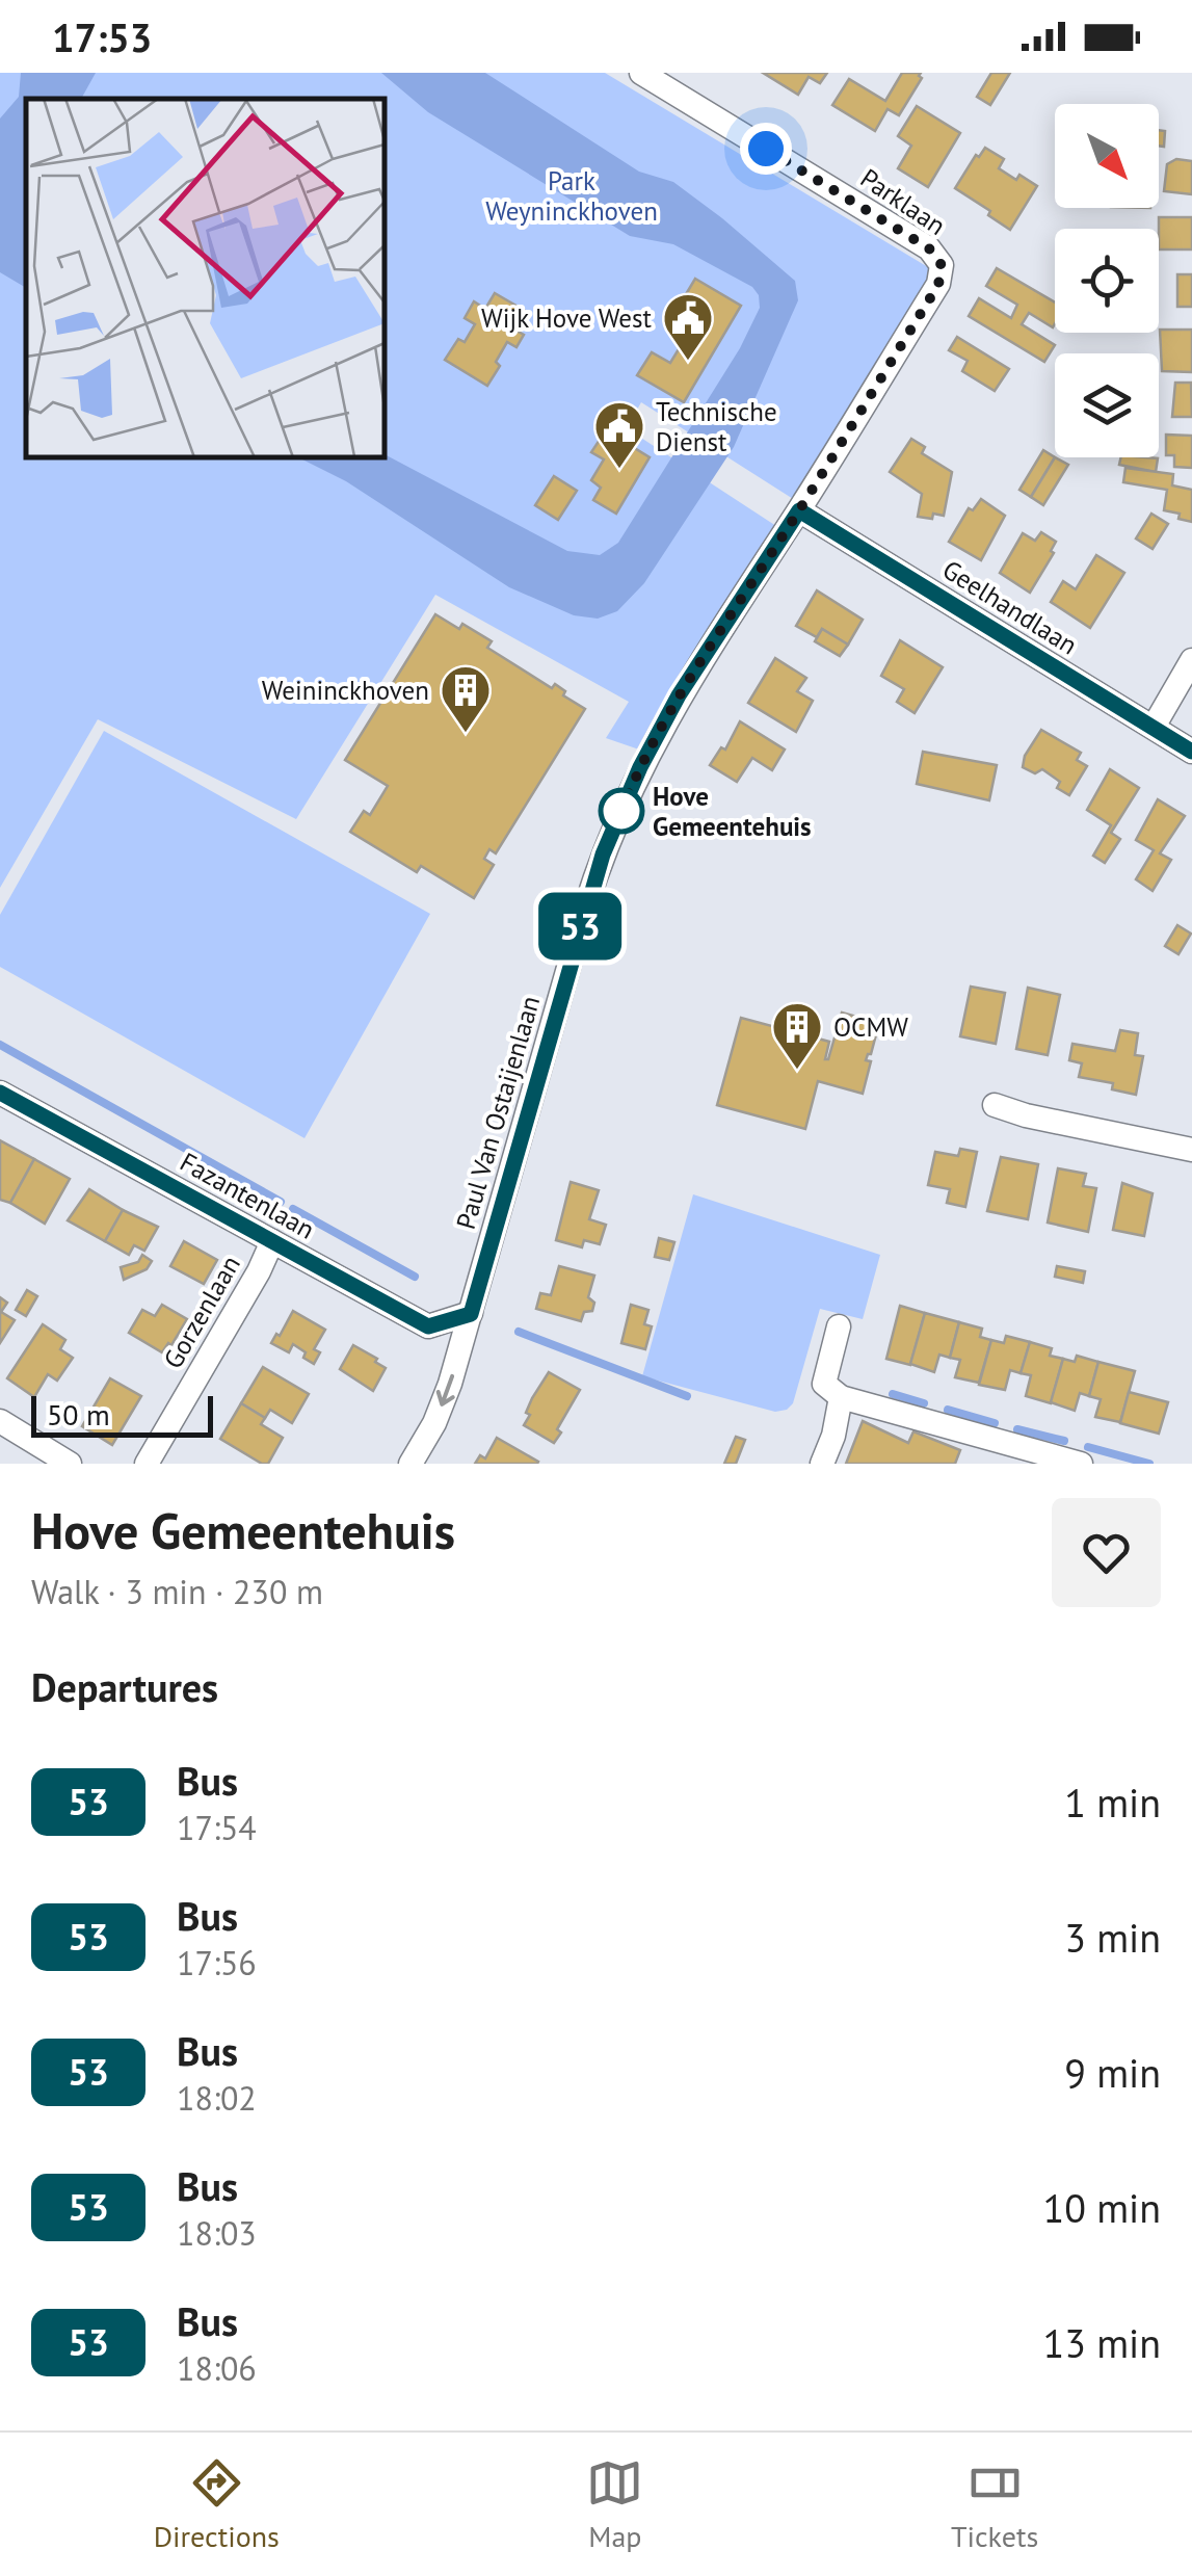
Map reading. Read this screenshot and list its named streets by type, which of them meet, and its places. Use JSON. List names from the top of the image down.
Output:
{
  "streets": {
    "street": [
      "Parklaan",
      "Geelhandlaan",
      "Paul Van Ostaijenlaan",
      "Fazantenlaan",
      "Gorzenlaan"
    ]
  },
  "crossings": [
    ["Parklaan", "Geelhandlaan"],
    ["Parklaan", "Paul Van Ostaijenlaan"],
    ["Geelhandlaan", "Paul Van Ostaijenlaan"],
    ["Paul Van Ostaijenlaan", "Fazantenlaan"],
    ["Fazantenlaan", "Gorzenlaan"]
  ],
  "parks": ["Park Weyninckhoven"],
  "places": {
    "public building": ["Wijk Hove West", "Technische Dienst"],
    "building": ["Weininckhoven", "OCMW"],
    "other": ["Hove Gemeentehuis"]
  },
  "lines": ["bus line 53"],
  "scale_bar": "50 m",
  "north": "bottom right",
  "page": {
    "status": "17:53",
    "on_map": "53",
    "scale": "50 m",
    "heading": [
      ["Hove Gemeentehuis", "Walk · 3 min · 230 m"],
      "Departures"
    ],
    "list": [
      {
        "mark": "53",
        "name": "Bus",
        "note": "17:54",
        "value": "1 min"
      },
      {
        "mark": "53",
        "name": "Bus",
        "note": "17:56",
        "value": "3 min"
      },
      {
        "mark": "53",
        "name": "Bus",
        "note": "18:02",
        "value": "9 min"
      },
      {
        "mark": "53",
        "name": "Bus",
        "note": "18:03",
        "value": "10 min"
      },
      {
        "mark": "53",
        "name": "Bus",
        "note": "18:06",
        "value": "13 min"
      }
    ],
    "tabs": ["Directions", "Map", "Tickets"]
  }
}
